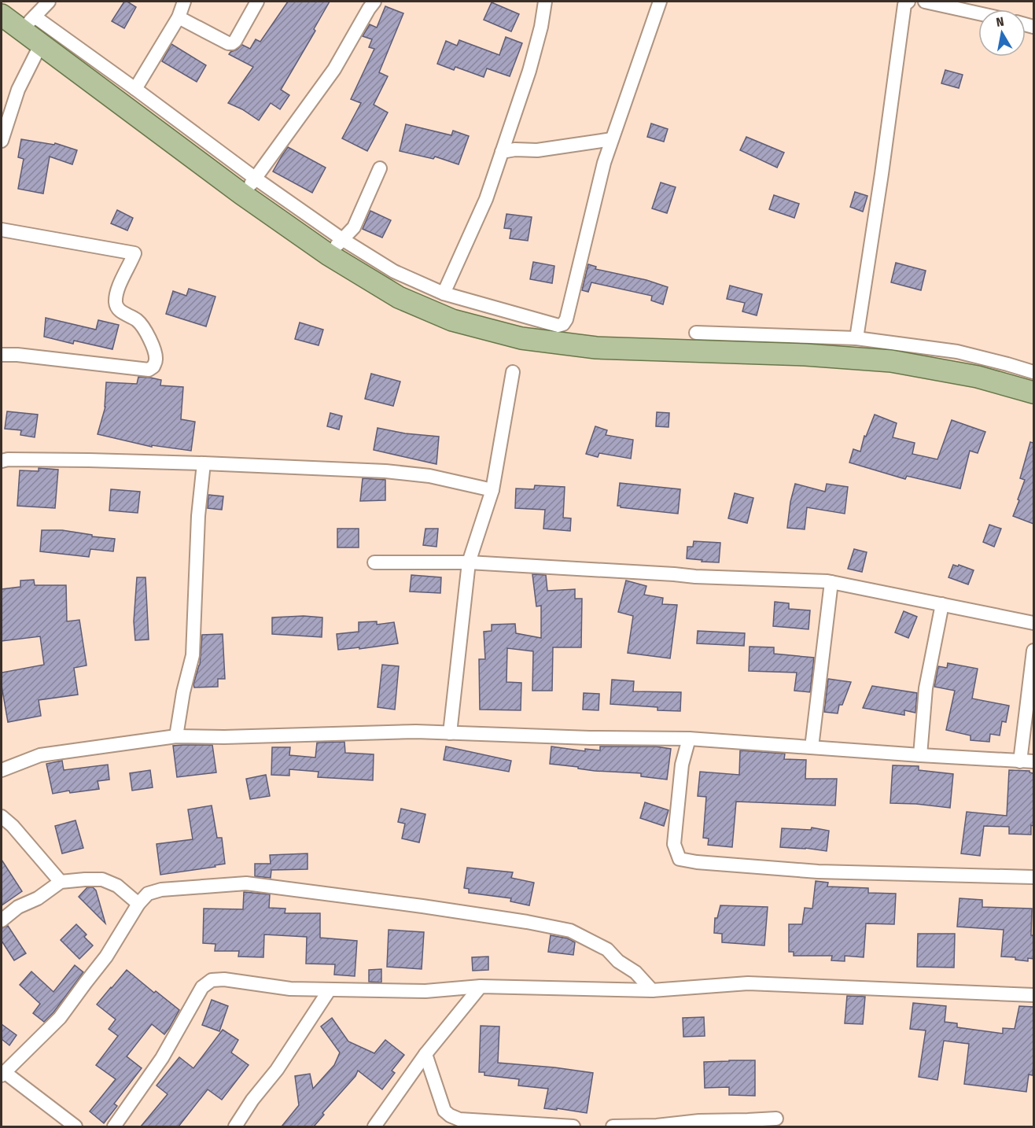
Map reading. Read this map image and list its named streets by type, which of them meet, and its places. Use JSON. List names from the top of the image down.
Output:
{
  "north": "top"
}
